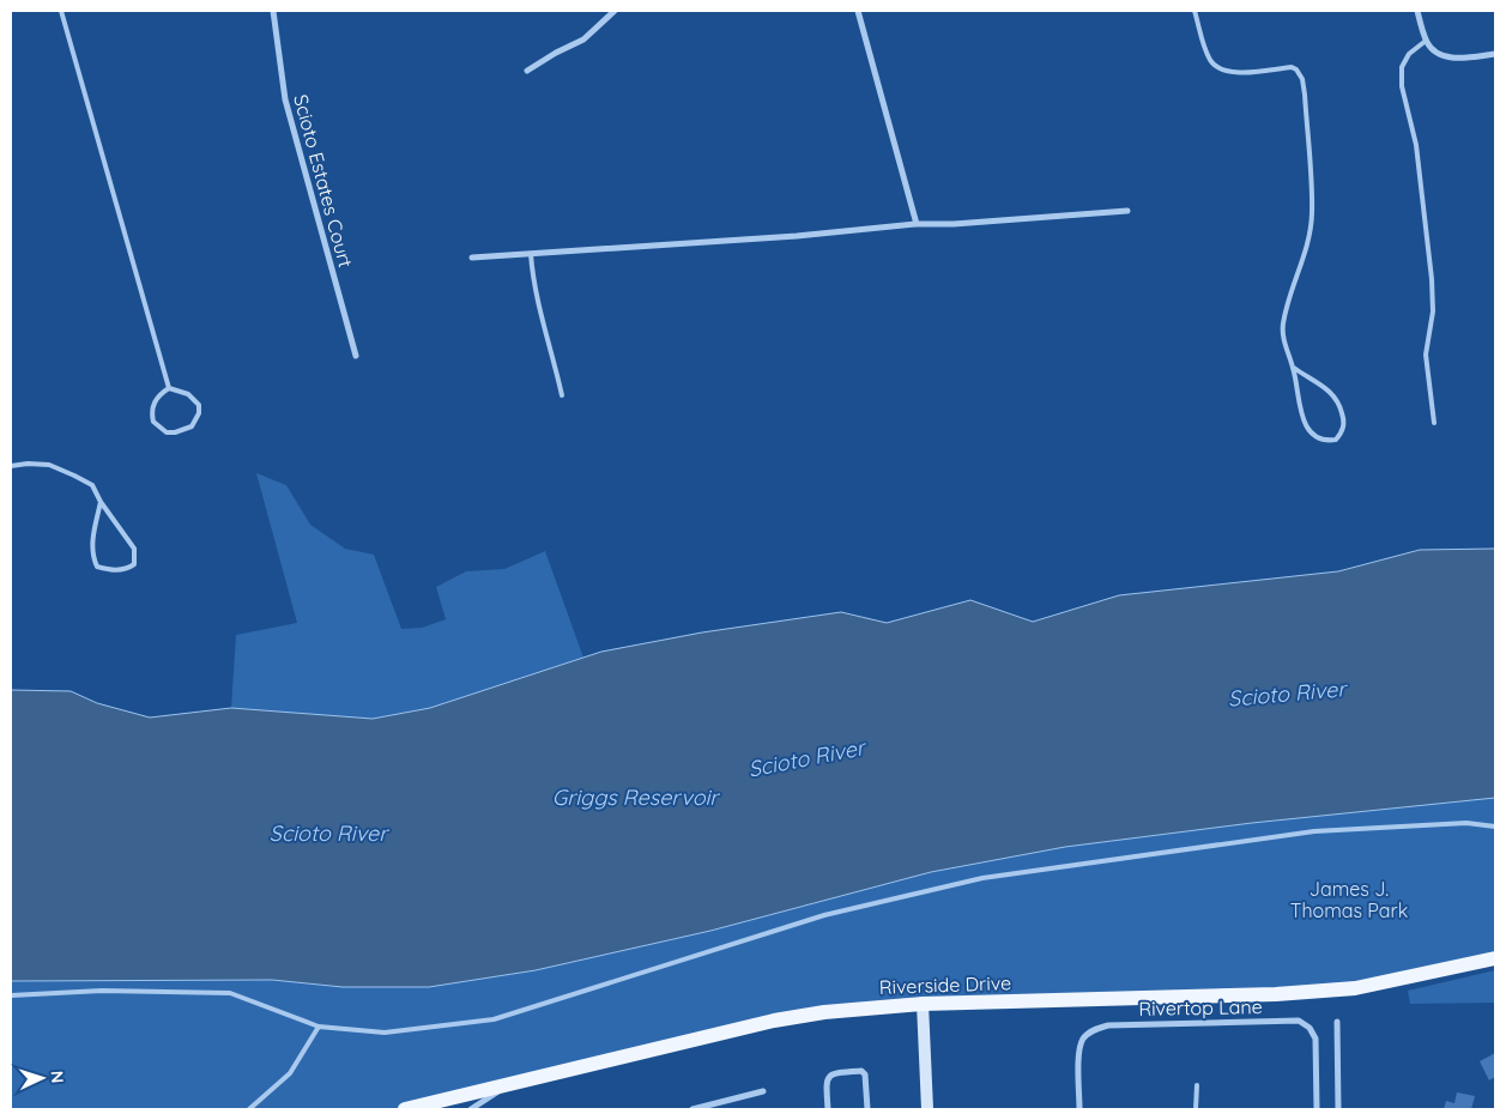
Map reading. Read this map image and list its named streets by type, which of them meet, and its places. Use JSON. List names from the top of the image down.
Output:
{
  "streets": {
    "main road": ["Riverside Drive"],
    "street": ["Scioto Estates Court", "Rivertop Lane"]
  },
  "water": ["Scioto River", "Griggs Reservoir"],
  "parks": ["James J. Thomas Park"],
  "north": "right"
}
